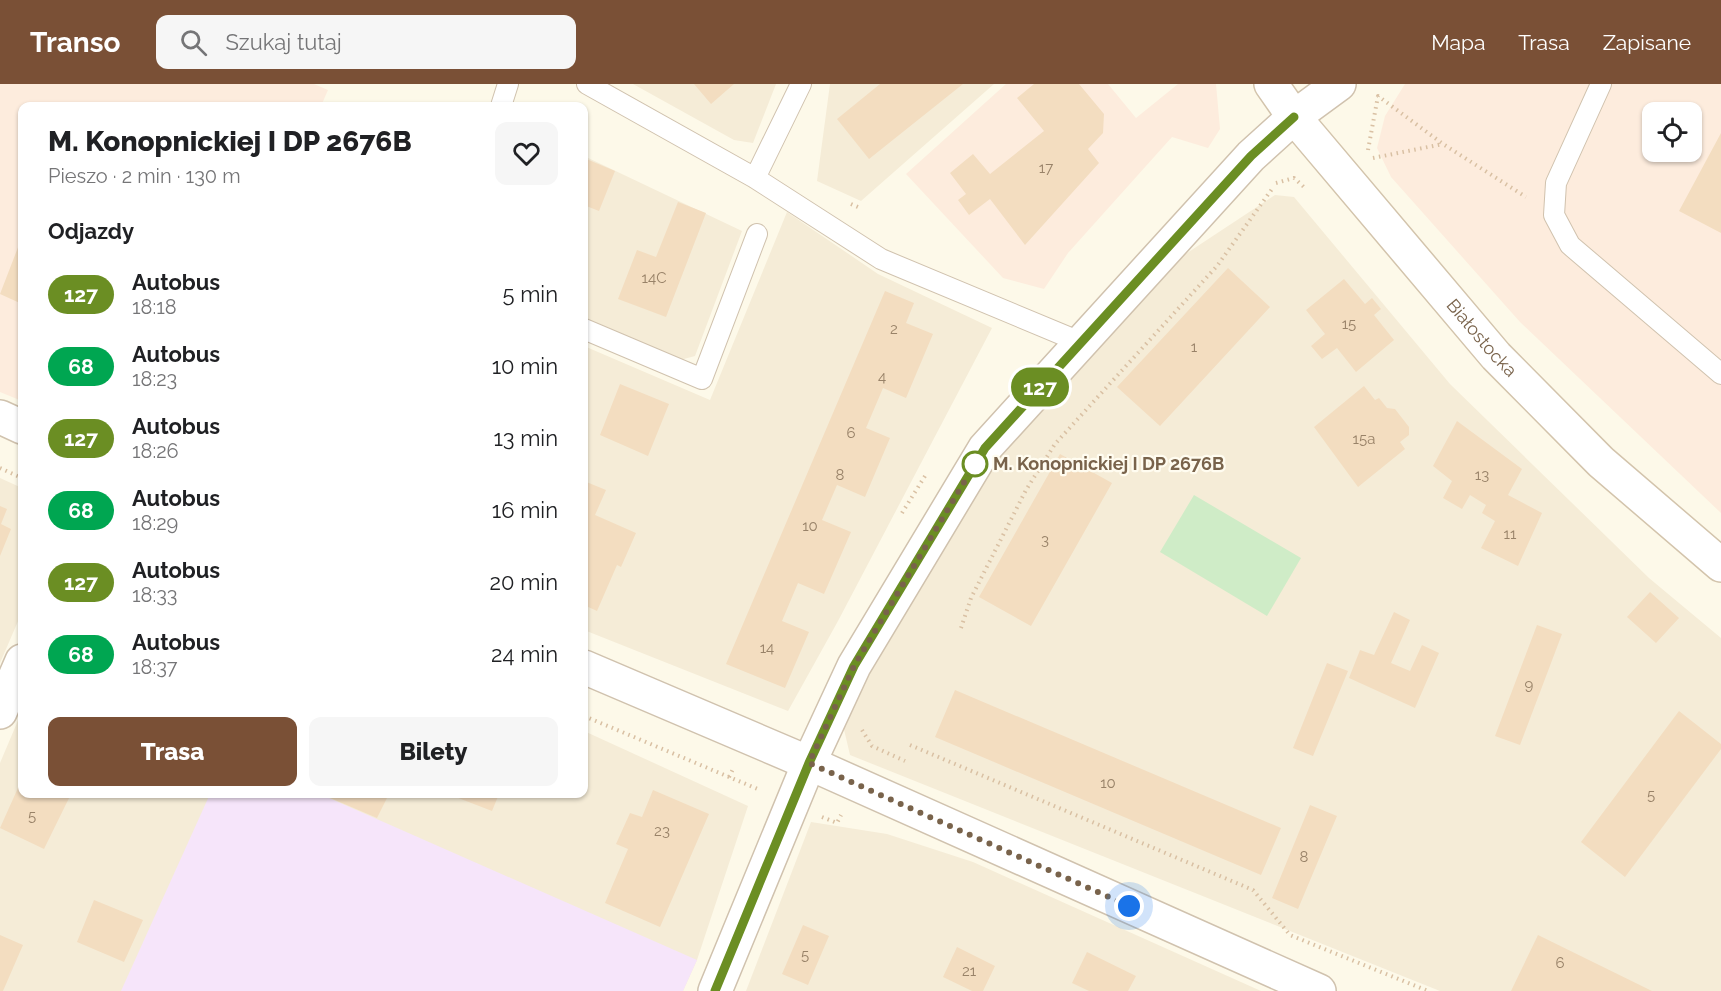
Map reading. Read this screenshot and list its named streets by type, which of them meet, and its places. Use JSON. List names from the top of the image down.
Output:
{
  "streets": {
    "street": ["Białostocka"]
  },
  "places": ["M. Konopnickiej I DP 2676B"],
  "lines": ["bus line 127"],
  "house_numbers": [
    "17",
    "14C",
    "15",
    "2",
    "1",
    "4",
    "6",
    "15a",
    "8",
    "13",
    "10",
    "11",
    "3",
    "14",
    "9",
    "10",
    "5",
    "5",
    "23",
    "8",
    "5",
    "6",
    "21"
  ],
  "page": {
    "header": "Transo",
    "search": "Szukaj tutaj",
    "nav": ["Mapa", "Trasa", "Zapisane"],
    "on_map": "127",
    "heading": [
      ["M. Konopnickiej I DP 2676B", "Pieszo · 2 min · 130 m"],
      "Odjazdy"
    ],
    "list": [
      {
        "mark": "127",
        "name": "Autobus",
        "note": "18:18",
        "value": "5 min"
      },
      {
        "mark": "68",
        "name": "Autobus",
        "note": "18:23",
        "value": "10 min"
      },
      {
        "mark": "127",
        "name": "Autobus",
        "note": "18:26",
        "value": "13 min"
      },
      {
        "mark": "68",
        "name": "Autobus",
        "note": "18:29",
        "value": "16 min"
      },
      {
        "mark": "127",
        "name": "Autobus",
        "note": "18:33",
        "value": "20 min"
      },
      {
        "mark": "68",
        "name": "Autobus",
        "note": "18:37",
        "value": "24 min"
      }
    ],
    "buttons": ["Trasa", "Bilety"]
  }
}
